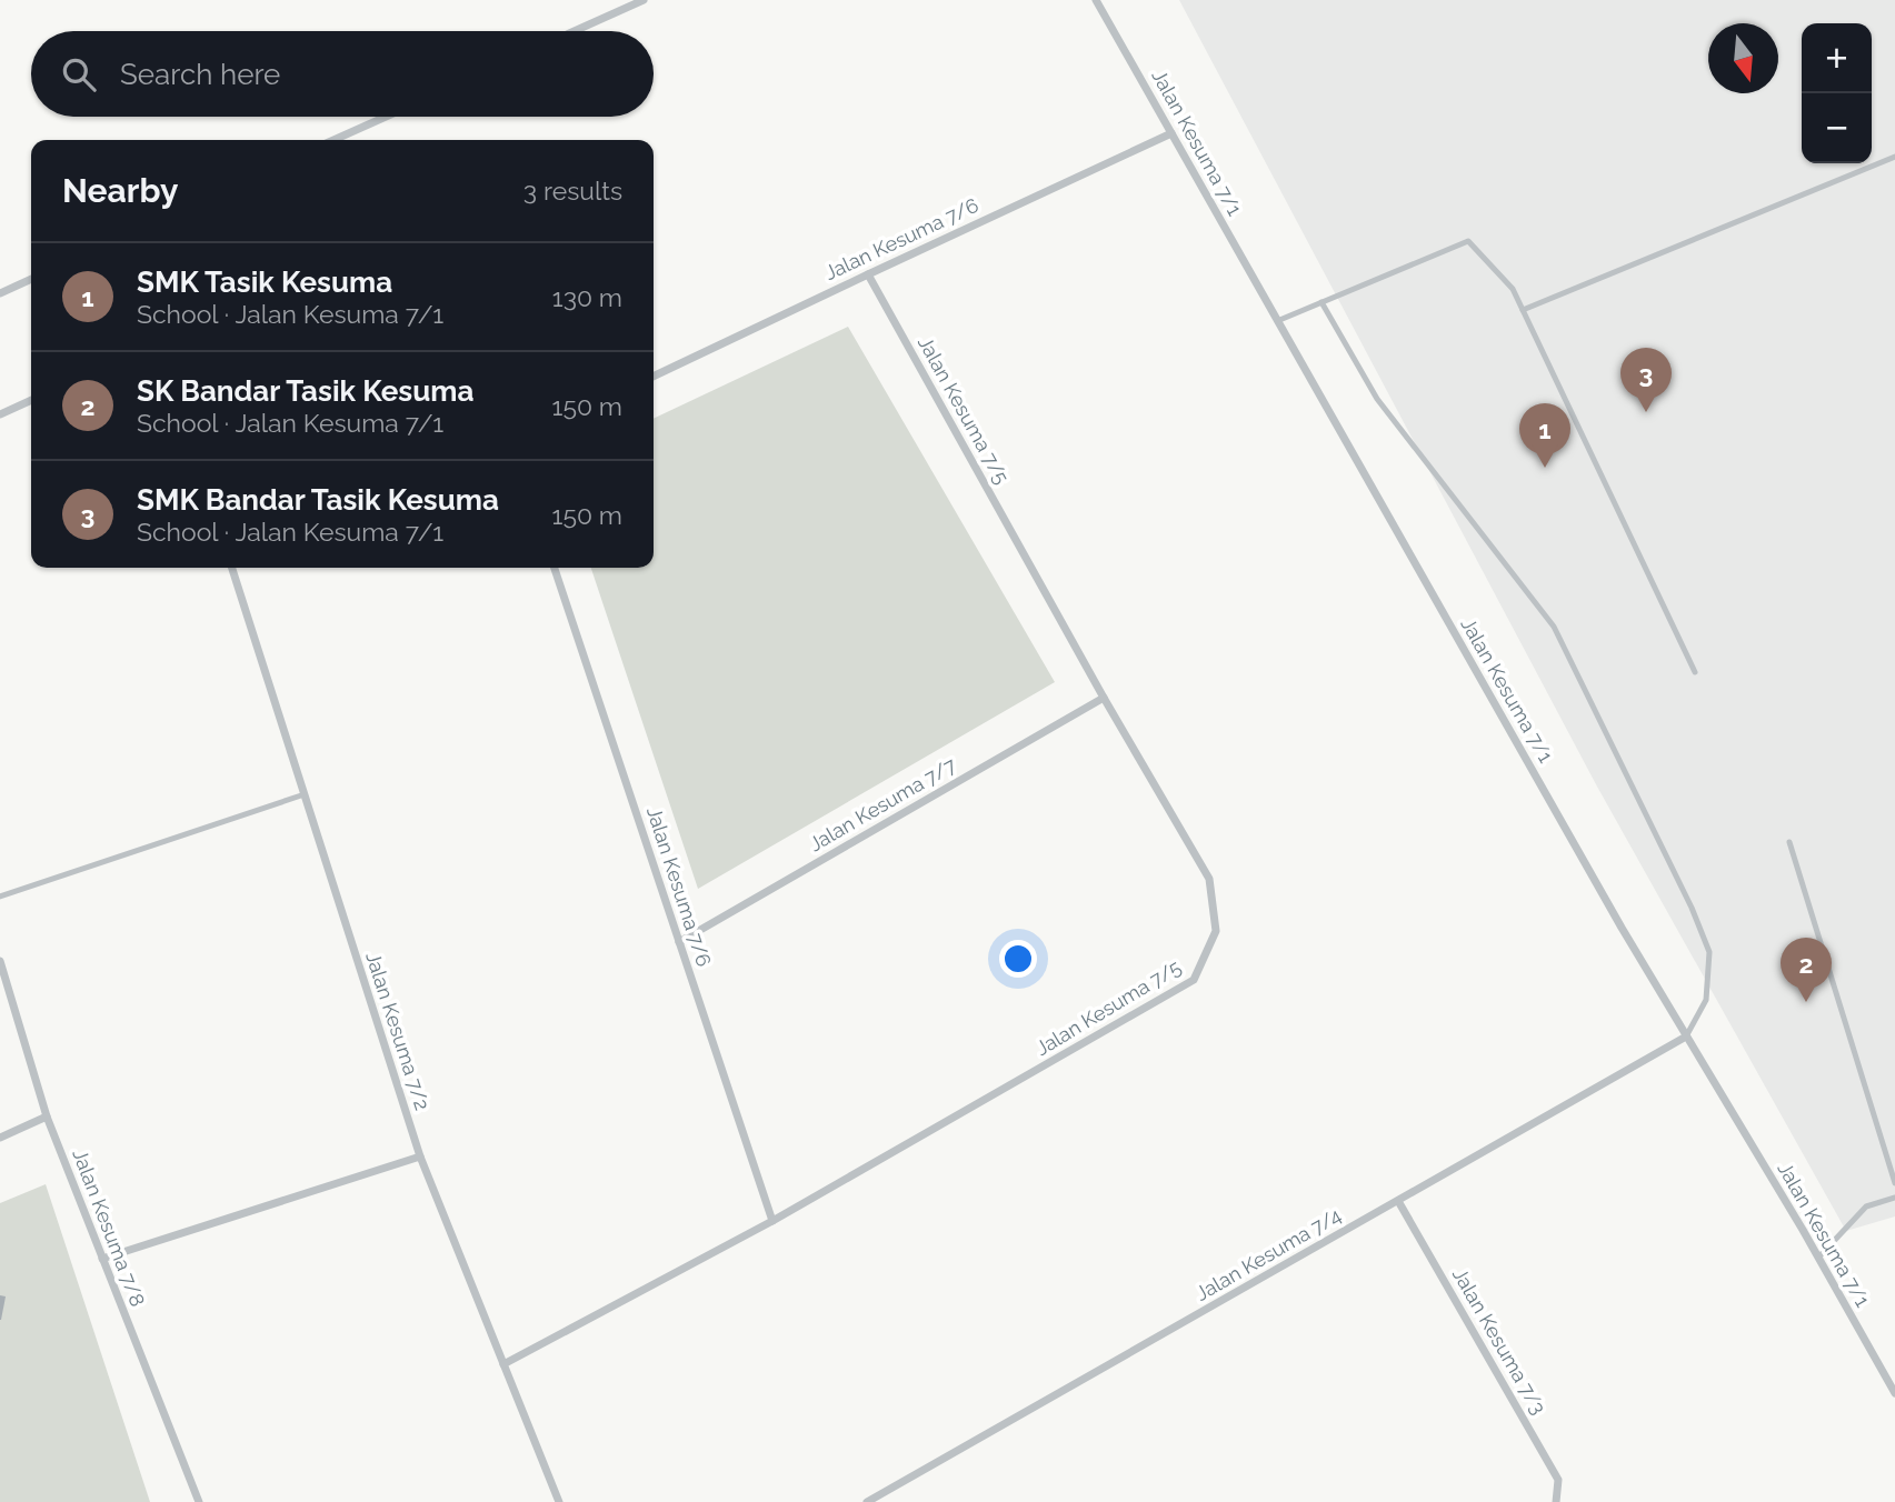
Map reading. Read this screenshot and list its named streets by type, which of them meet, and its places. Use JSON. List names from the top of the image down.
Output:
{
  "streets": {
    "street": [
      "Jalan Kesuma 7/1",
      "Jalan Kesuma 7/6",
      "Jalan Kesuma 7/5",
      "Jalan Kesuma 7/7",
      "Jalan Kesuma 7/2",
      "Jalan Kesuma 7/8",
      "Jalan Kesuma 7/4",
      "Jalan Kesuma 7/3"
    ]
  },
  "crossings": [
    ["Jalan Kesuma 7/1", "Jalan Kesuma 7/6"],
    ["Jalan Kesuma 7/1", "Jalan Kesuma 7/4"],
    ["Jalan Kesuma 7/6", "Jalan Kesuma 7/5"],
    ["Jalan Kesuma 7/6", "Jalan Kesuma 7/7"],
    ["Jalan Kesuma 7/5", "Jalan Kesuma 7/7"],
    ["Jalan Kesuma 7/5", "Jalan Kesuma 7/2"],
    ["Jalan Kesuma 7/4", "Jalan Kesuma 7/3"]
  ],
  "north": "bottom",
  "page": {
    "map_buttons": ["+", "−"],
    "search": "Search here",
    "heading": ["Nearby", "3 results"],
    "list": [
      {
        "mark": "1",
        "name": "SMK Tasik Kesuma",
        "note": "School · Jalan Kesuma 7/1",
        "value": "130 m"
      },
      {
        "mark": "2",
        "name": "SK Bandar Tasik Kesuma",
        "note": "School · Jalan Kesuma 7/1",
        "value": "150 m"
      },
      {
        "mark": "3",
        "name": "SMK Bandar Tasik Kesuma",
        "note": "School · Jalan Kesuma 7/1",
        "value": "150 m"
      }
    ],
    "pins": ["3", "1", "2"]
  }
}
